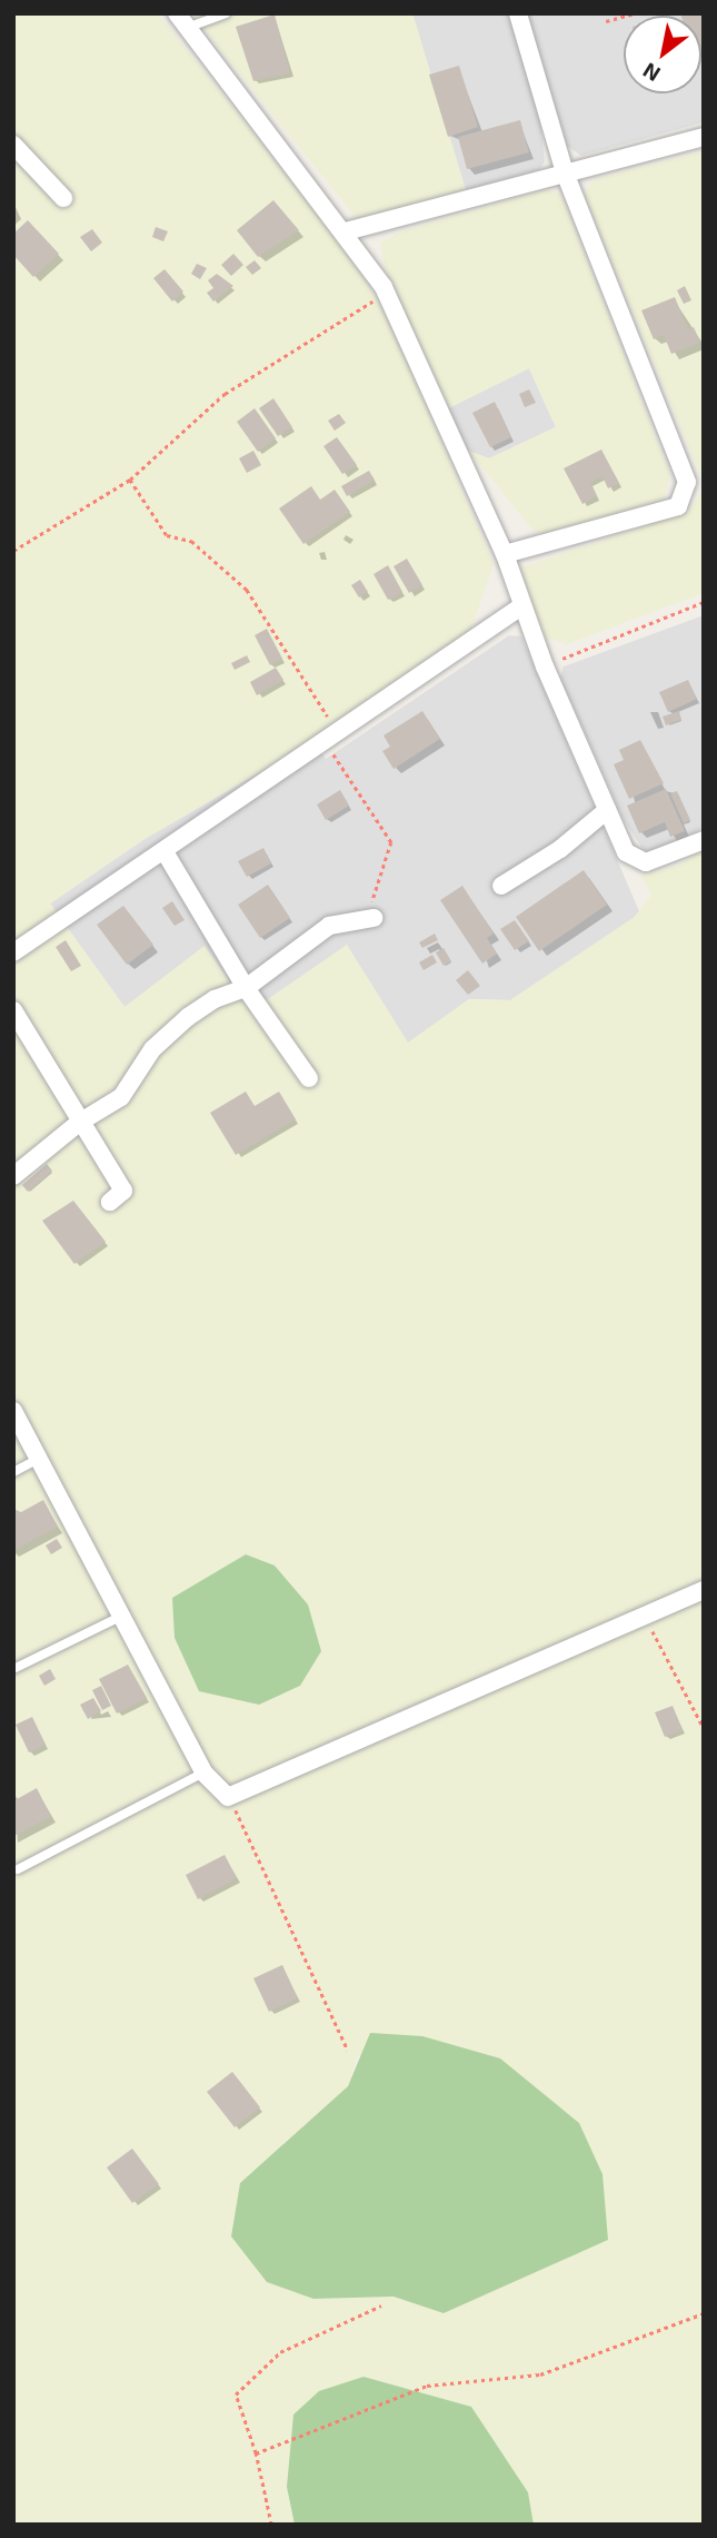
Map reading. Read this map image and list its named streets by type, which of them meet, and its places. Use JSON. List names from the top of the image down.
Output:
{
  "north": "bottom left"
}
